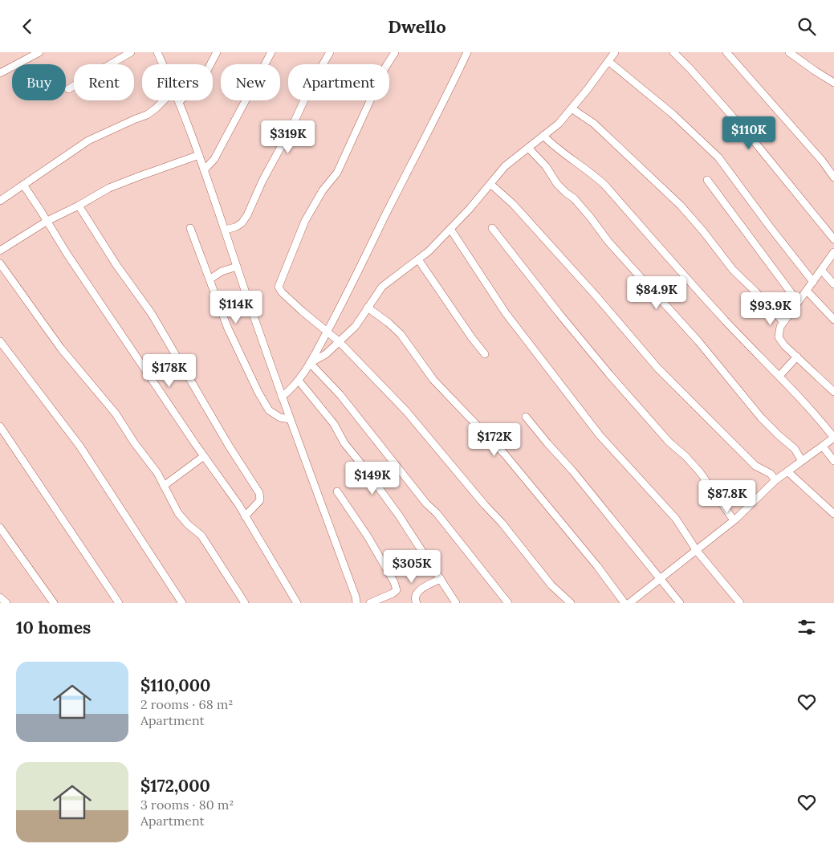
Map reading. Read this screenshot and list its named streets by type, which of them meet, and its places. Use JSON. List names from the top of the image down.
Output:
{
  "page": {
    "header": "Dwello",
    "chip": [
      "Buy",
      "Rent",
      "Filters",
      "New",
      "Apartment"
    ],
    "price": [
      "$110K",
      "$319K",
      "$84.9K",
      "$114K",
      "$93.9K",
      "$178K",
      "$172K",
      "$149K",
      "$87.8K",
      "$305K"
    ],
    "heading": "10 homes",
    "list": [
      {
        "name": "$110,000",
        "note": "2 rooms · 68 m² · Apartment"
      },
      {
        "name": "$172,000",
        "note": "3 rooms · 80 m² · Apartment"
      }
    ]
  }
}
